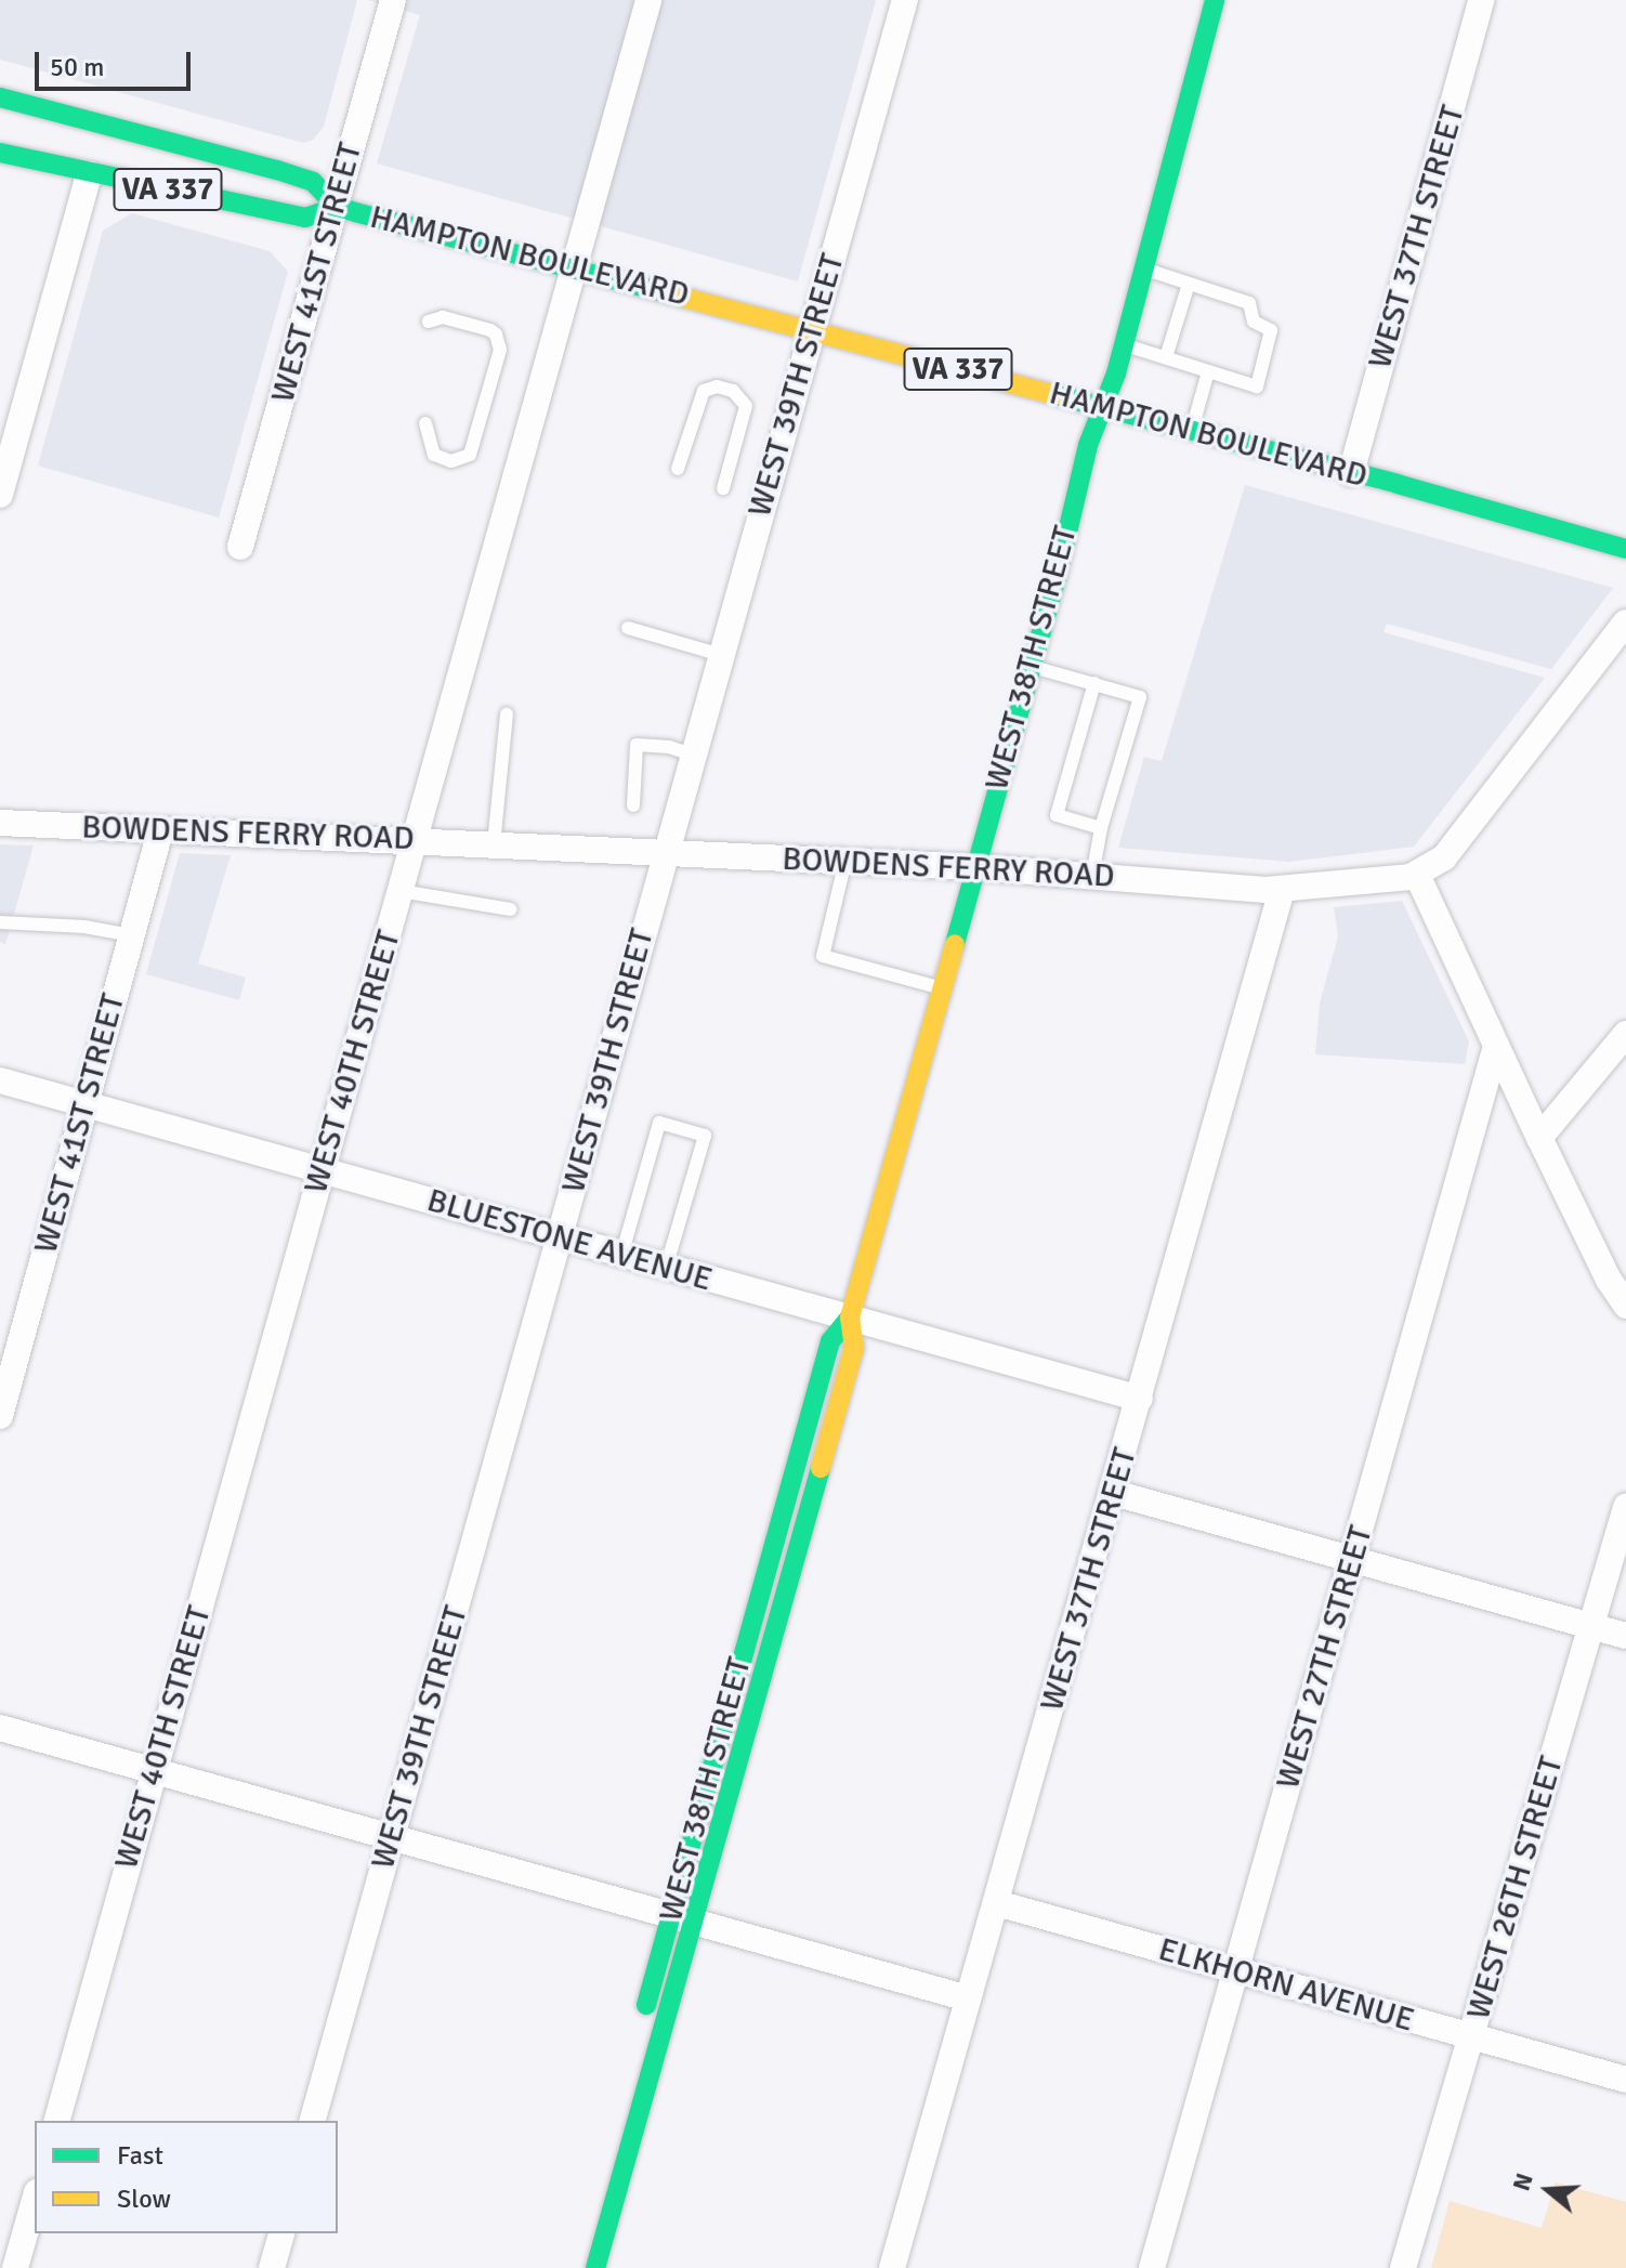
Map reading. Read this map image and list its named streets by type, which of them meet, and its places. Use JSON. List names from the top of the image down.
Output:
{
  "streets": {
    "main road": ["VA 337", "HAMPTON BOULEVARD", "WEST 38TH STREET"],
    "street": [
      "WEST 37TH STREET",
      "WEST 41ST STREET",
      "WEST 39TH STREET",
      "BOWDENS FERRY ROAD",
      "WEST 40TH STREET",
      "BLUESTONE AVENUE",
      "WEST 27TH STREET",
      "WEST 26TH STREET",
      "ELKHORN AVENUE"
    ]
  },
  "crossings": [
    ["WEST 37TH STREET", "HAMPTON BOULEVARD"],
    ["WEST 37TH STREET", "BOWDENS FERRY ROAD"],
    ["WEST 37TH STREET", "BLUESTONE AVENUE"],
    ["WEST 37TH STREET", "ELKHORN AVENUE"],
    ["HAMPTON BOULEVARD", "WEST 41ST STREET"],
    ["HAMPTON BOULEVARD", "WEST 39TH STREET"],
    ["HAMPTON BOULEVARD", "WEST 38TH STREET"],
    ["HAMPTON BOULEVARD", "WEST 40TH STREET"],
    ["WEST 41ST STREET", "BOWDENS FERRY ROAD"],
    ["WEST 41ST STREET", "BLUESTONE AVENUE"],
    ["WEST 39TH STREET", "BOWDENS FERRY ROAD"],
    ["WEST 39TH STREET", "BLUESTONE AVENUE"],
    ["WEST 38TH STREET", "BOWDENS FERRY ROAD"],
    ["WEST 38TH STREET", "BLUESTONE AVENUE"],
    ["BOWDENS FERRY ROAD", "WEST 40TH STREET"],
    ["WEST 40TH STREET", "BLUESTONE AVENUE"],
    ["WEST 27TH STREET", "ELKHORN AVENUE"],
    ["WEST 26TH STREET", "ELKHORN AVENUE"]
  ],
  "legend": ["Fast", "Slow"],
  "scale_bar": "50 m",
  "north": "left"
}
